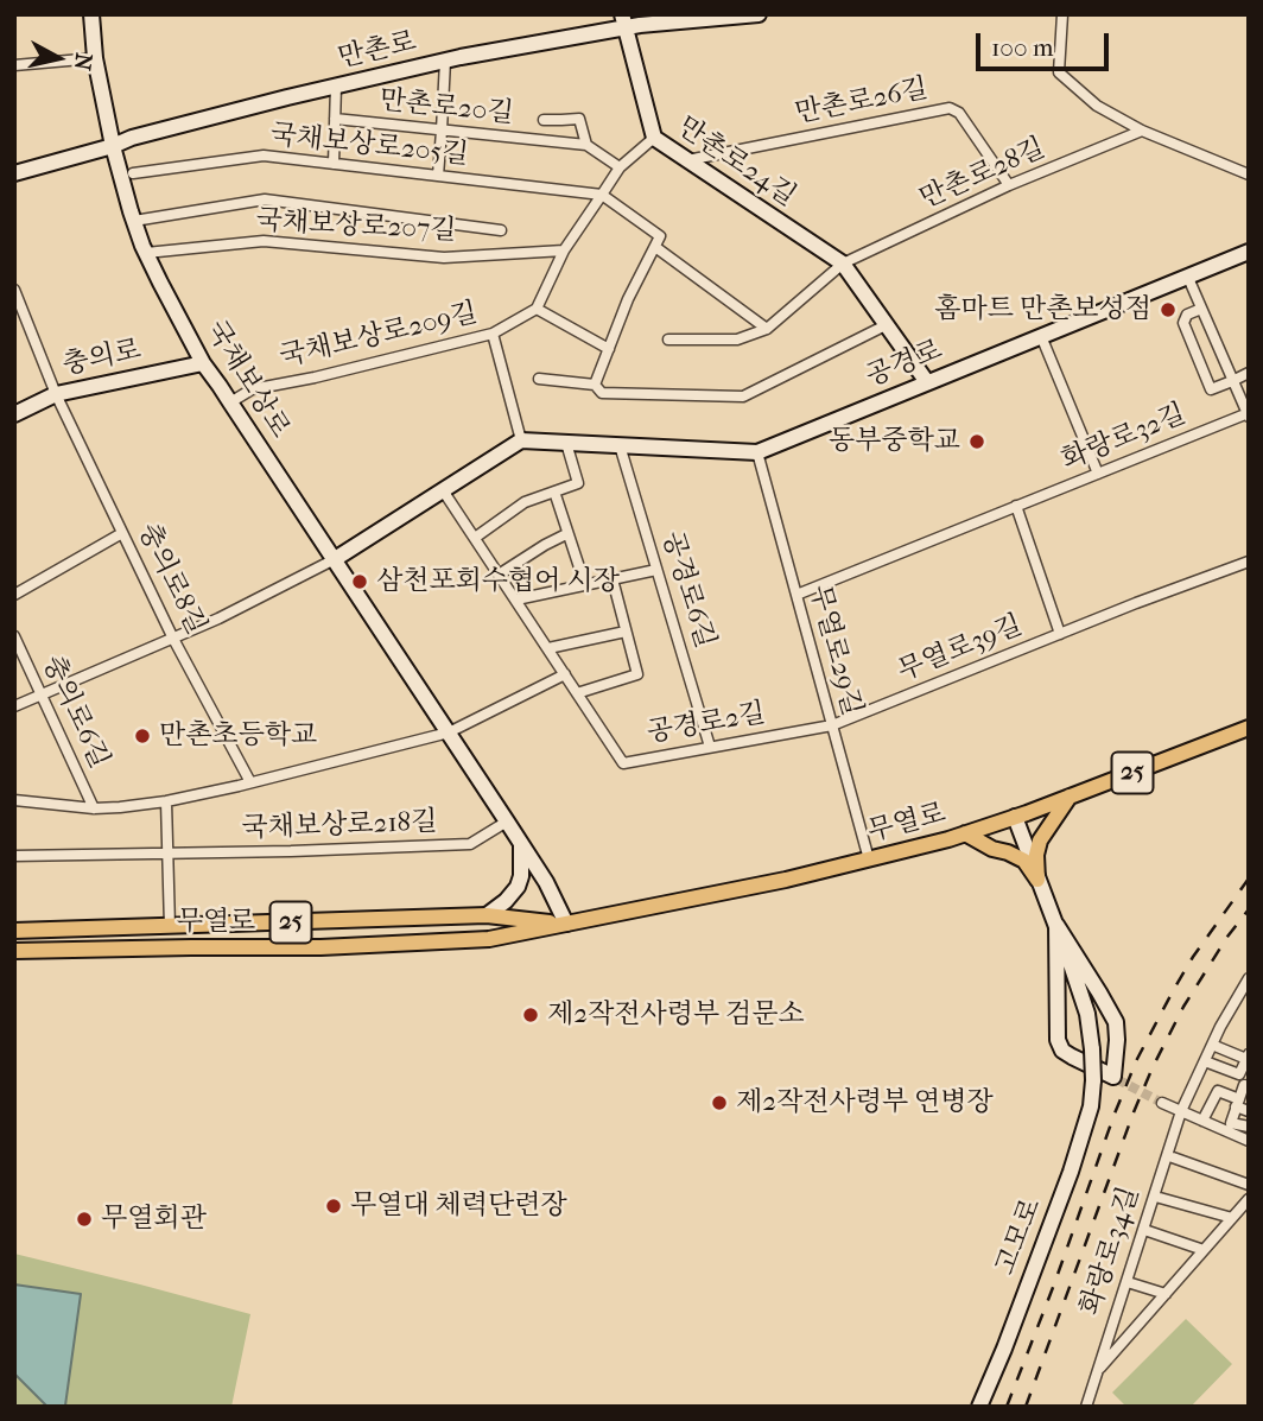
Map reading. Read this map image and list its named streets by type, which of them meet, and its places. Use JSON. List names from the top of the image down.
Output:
{
  "streets": {
    "main road": [
      "만촌로",
      "만촌로24길",
      "충의로",
      "공경로",
      "국채보상로",
      "25",
      "무열로",
      "고모로"
    ],
    "street": [
      "만촌로26길",
      "만촌로20길",
      "국채보상로205길",
      "만촌로28길",
      "국채보상로207길",
      "국채보상로209길",
      "화랑로32길",
      "충의로8길",
      "공경로6길",
      "무열로39길",
      "무열로29길",
      "충의로6길",
      "공경로2길",
      "국채보상로218길",
      "화랑로34길"
    ]
  },
  "crossings": [
    ["만촌로", "만촌로24길"],
    ["만촌로", "국채보상로"],
    ["만촌로26길", "만촌로24길"],
    ["만촌로26길", "만촌로28길"],
    ["만촌로24길", "만촌로28길"],
    ["만촌로24길", "공경로"],
    ["국채보상로207길", "국채보상로"],
    ["국채보상로209길", "국채보상로"],
    ["충의로", "국채보상로"],
    ["충의로", "충의로8길"],
    ["공경로", "공경로6길"],
    ["공경로", "무열로29길"],
    ["국채보상로", "무열로"],
    ["국채보상로", "국채보상로218길"],
    ["화랑로32길", "무열로39길"],
    ["화랑로32길", "무열로29길"],
    ["공경로6길", "공경로2길"],
    ["무열로39길", "무열로29길"],
    ["무열로39길", "공경로2길"],
    ["무열로29길", "공경로2길"],
    ["무열로29길", "무열로"]
  ],
  "places": [
    "홈마트 만촌보성점",
    "동부중학교",
    "삼천포회수협어 시장",
    "만촌초등학교",
    "제2작전사령부 검문소",
    "제2작전사령부 연병장",
    "무열대 체력단련장",
    "무열회관"
  ],
  "scale_bar": "100 m",
  "north": "right"
}
